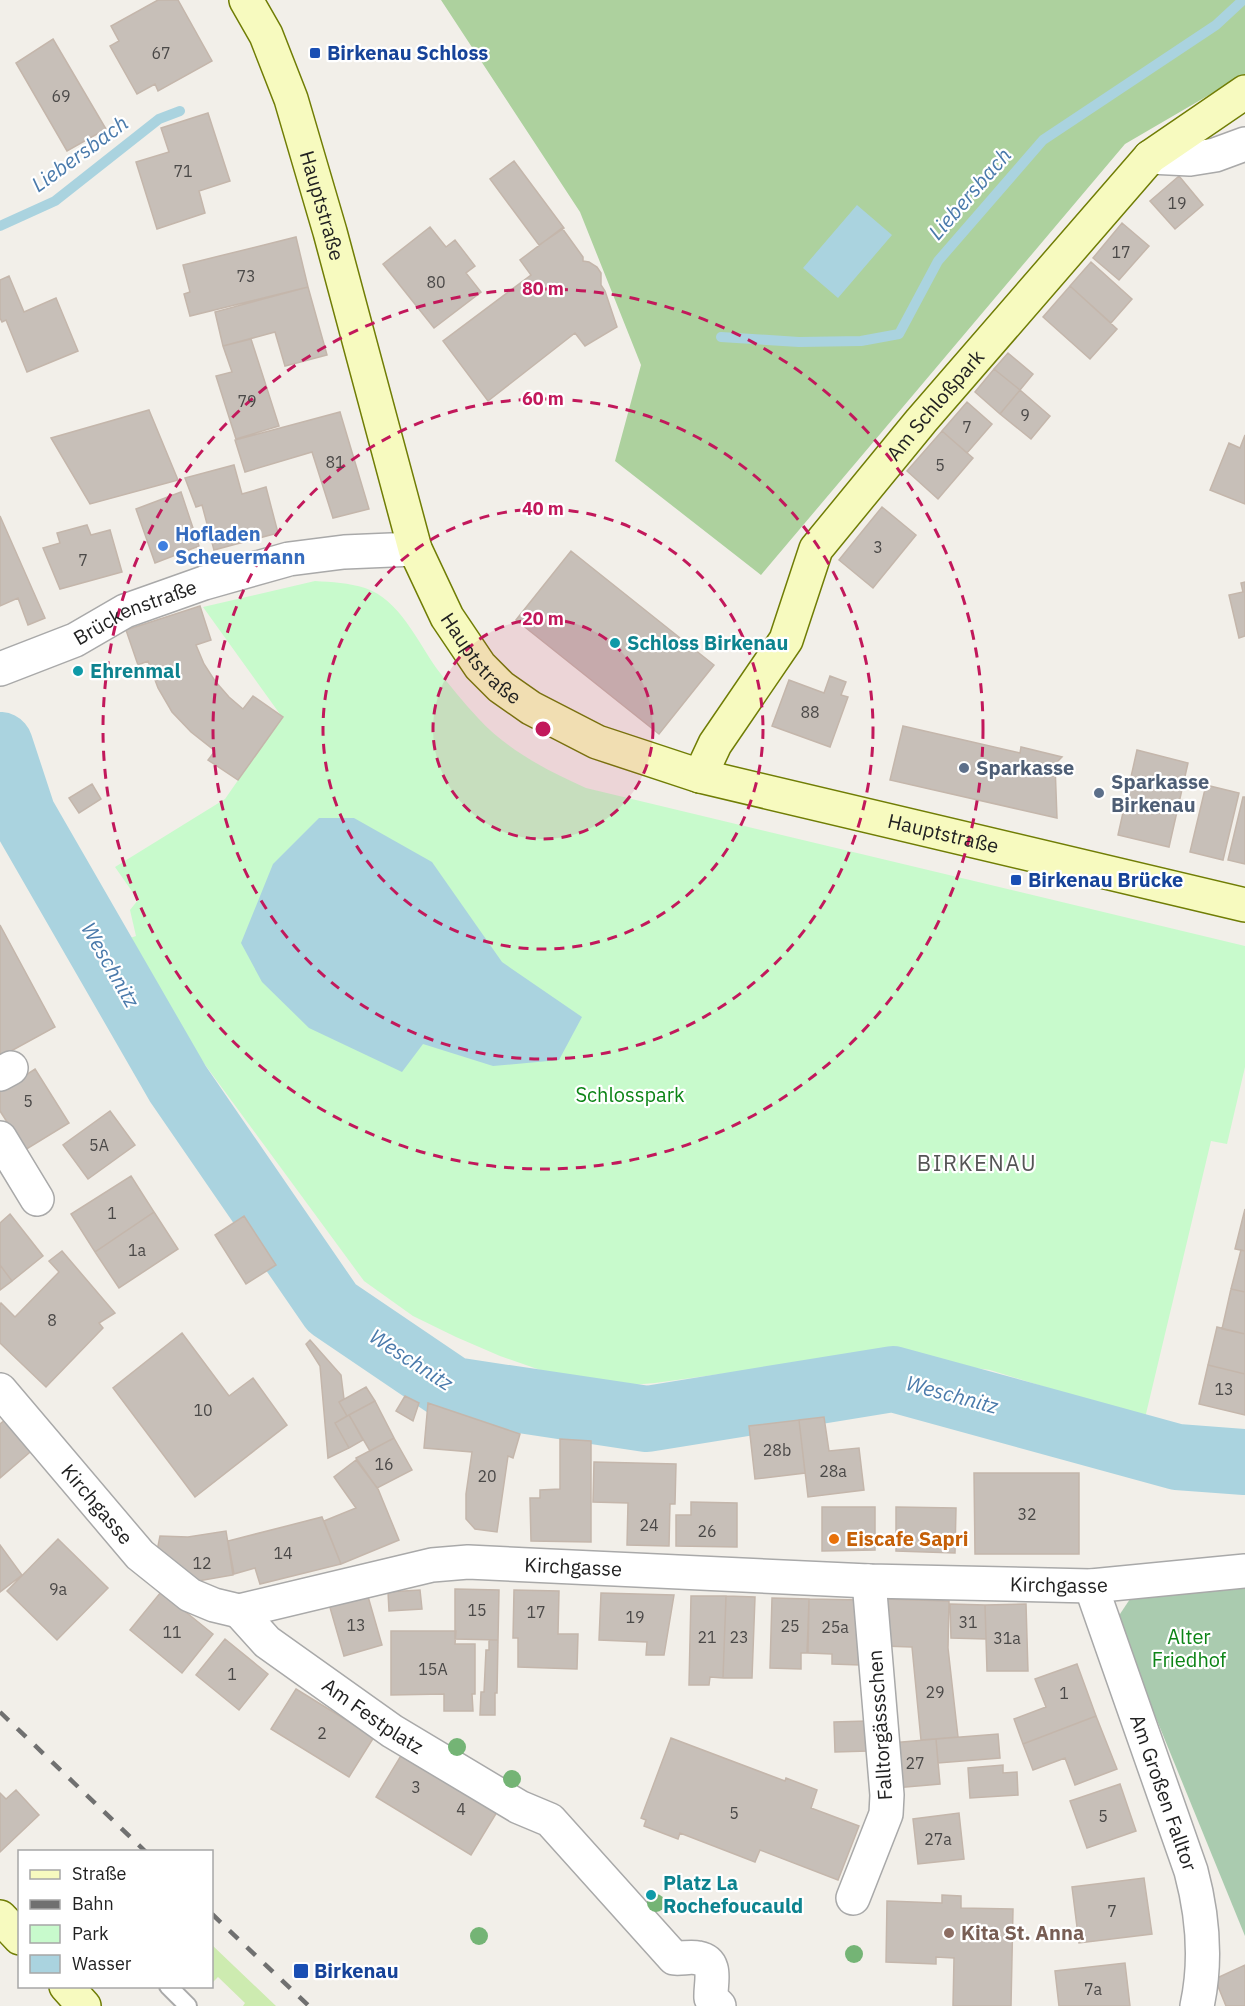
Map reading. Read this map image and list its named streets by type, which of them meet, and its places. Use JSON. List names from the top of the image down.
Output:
{
  "streets": {
    "main road": ["Hauptstraße", "Am Schloßpark"],
    "street": [
      "Brückenstraße",
      "Kirchgasse",
      "Am Festplatz",
      "Falltorgässschen",
      "Am Großen Falltor"
    ]
  },
  "crossings": [
    ["Hauptstraße", "Am Schloßpark"],
    ["Hauptstraße", "Brückenstraße"],
    ["Kirchgasse", "Am Festplatz"],
    ["Kirchgasse", "Falltorgässschen"],
    ["Kirchgasse", "Am Großen Falltor"]
  ],
  "districts": ["BIRKENAU"],
  "water": ["Liebersbach", "Weschnitz"],
  "parks": ["Schlosspark", "Alter Friedhof"],
  "places": {
    "transit": ["Birkenau Schloss", "Birkenau Brücke", "Birkenau"],
    "other": [
      "Hofladen Scheuermann",
      "Schloss Birkenau",
      "Ehrenmal",
      "Sparkasse",
      "Sparkasse Birkenau",
      "Eiscafe Sapri",
      "Platz La Rochefoucauld",
      "Kita St. Anna"
    ]
  },
  "house_numbers": [
    "67",
    "69",
    "71",
    "19",
    "17",
    "73",
    "80",
    "79",
    "9",
    "7",
    "81",
    "5",
    "3",
    "7",
    "88",
    "5",
    "5A",
    "1",
    "1a",
    "8",
    "13",
    "10",
    "28b",
    "16",
    "28a",
    "20",
    "32",
    "24",
    "26",
    "14",
    "12",
    "9a",
    "15",
    "17",
    "19",
    "31",
    "13",
    "25",
    "25a",
    "11",
    "21",
    "23",
    "31a",
    "15A",
    "1",
    "29",
    "1",
    "2",
    "27",
    "3",
    "4",
    "5",
    "5",
    "27a",
    "7",
    "7a"
  ],
  "legend": [
    "Straße",
    "Bahn",
    "Park",
    "Wasser"
  ],
  "rings": [
    "80 m",
    "60 m",
    "40 m",
    "20 m"
  ]
}
